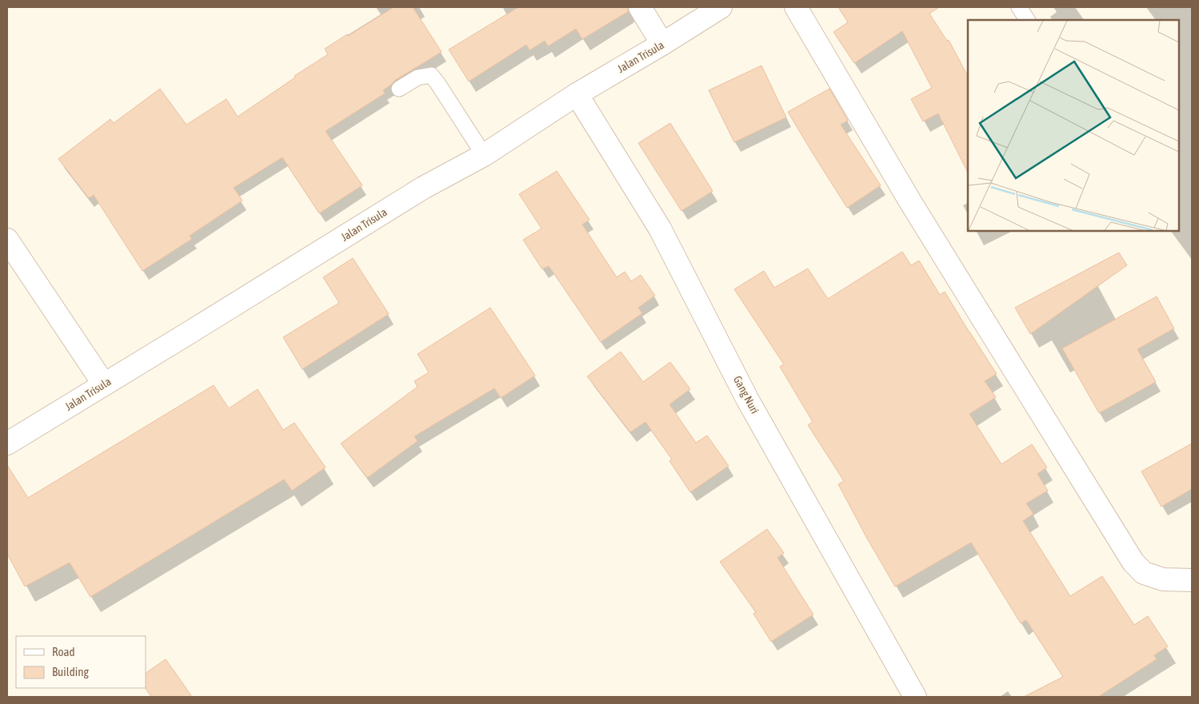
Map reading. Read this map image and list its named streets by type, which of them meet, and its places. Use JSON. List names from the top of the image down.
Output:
{
  "streets": {
    "street": ["Jalan Trisula", "Gang Nuri"]
  },
  "crossings": [
    ["Jalan Trisula", "Gang Nuri"]
  ],
  "legend": ["Road", "Building"]
}
